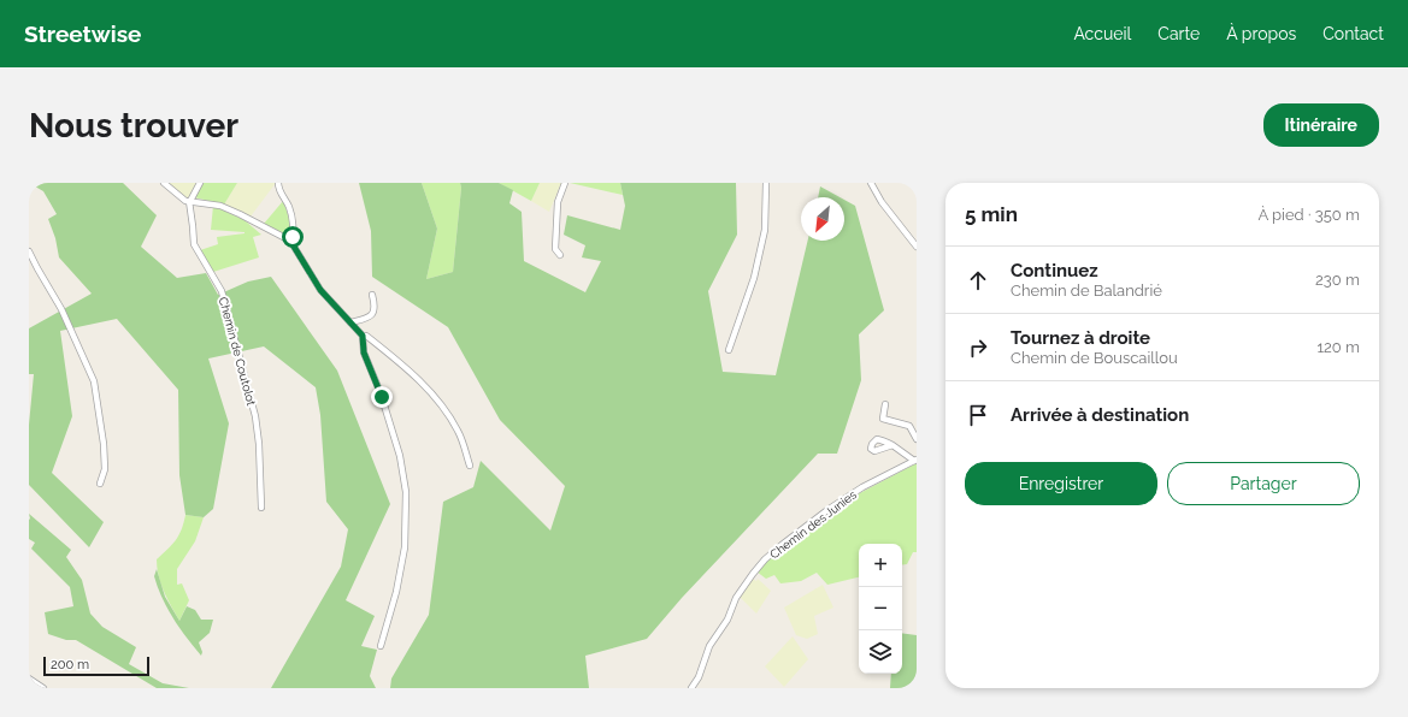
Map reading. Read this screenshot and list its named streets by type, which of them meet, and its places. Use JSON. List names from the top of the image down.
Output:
{
  "streets": {
    "street": ["Chemin de Coutolot", "Chemin des Junies"]
  },
  "scale_bar": "200 m",
  "north": "bottom left",
  "page": {
    "header": "Streetwise",
    "nav": [
      "Accueil",
      "Carte",
      "À propos",
      "Contact"
    ],
    "buttons": [
      "Itinéraire",
      ["Enregistrer", "Partager"]
    ],
    "title": "Nous trouver",
    "heading": ["5 min", "À pied · 350 m"],
    "list": [
      ["Continuez", "Chemin de Balandrié", "230 m"],
      ["Tournez à droite", "Chemin de Bouscaillou", "120 m"],
      "Arrivée à destination"
    ],
    "map_buttons": ["+", "−"],
    "scale": "200 m"
  }
}
